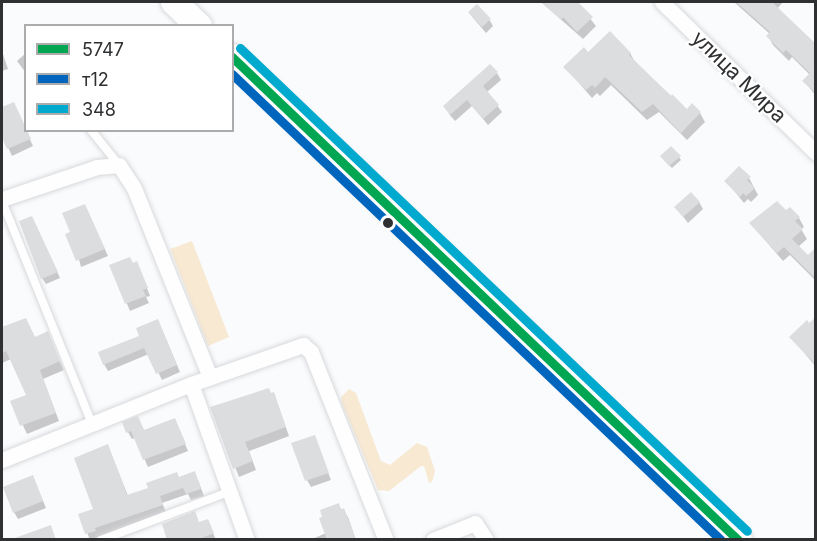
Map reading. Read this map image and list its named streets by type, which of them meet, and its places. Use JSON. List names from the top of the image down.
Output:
{
  "streets": {
    "street": ["улица Мира"]
  },
  "lines": ["transit line 348", "transit line 5747", "transit line т12"],
  "legend": ["5747", "т12", "348"]
}
